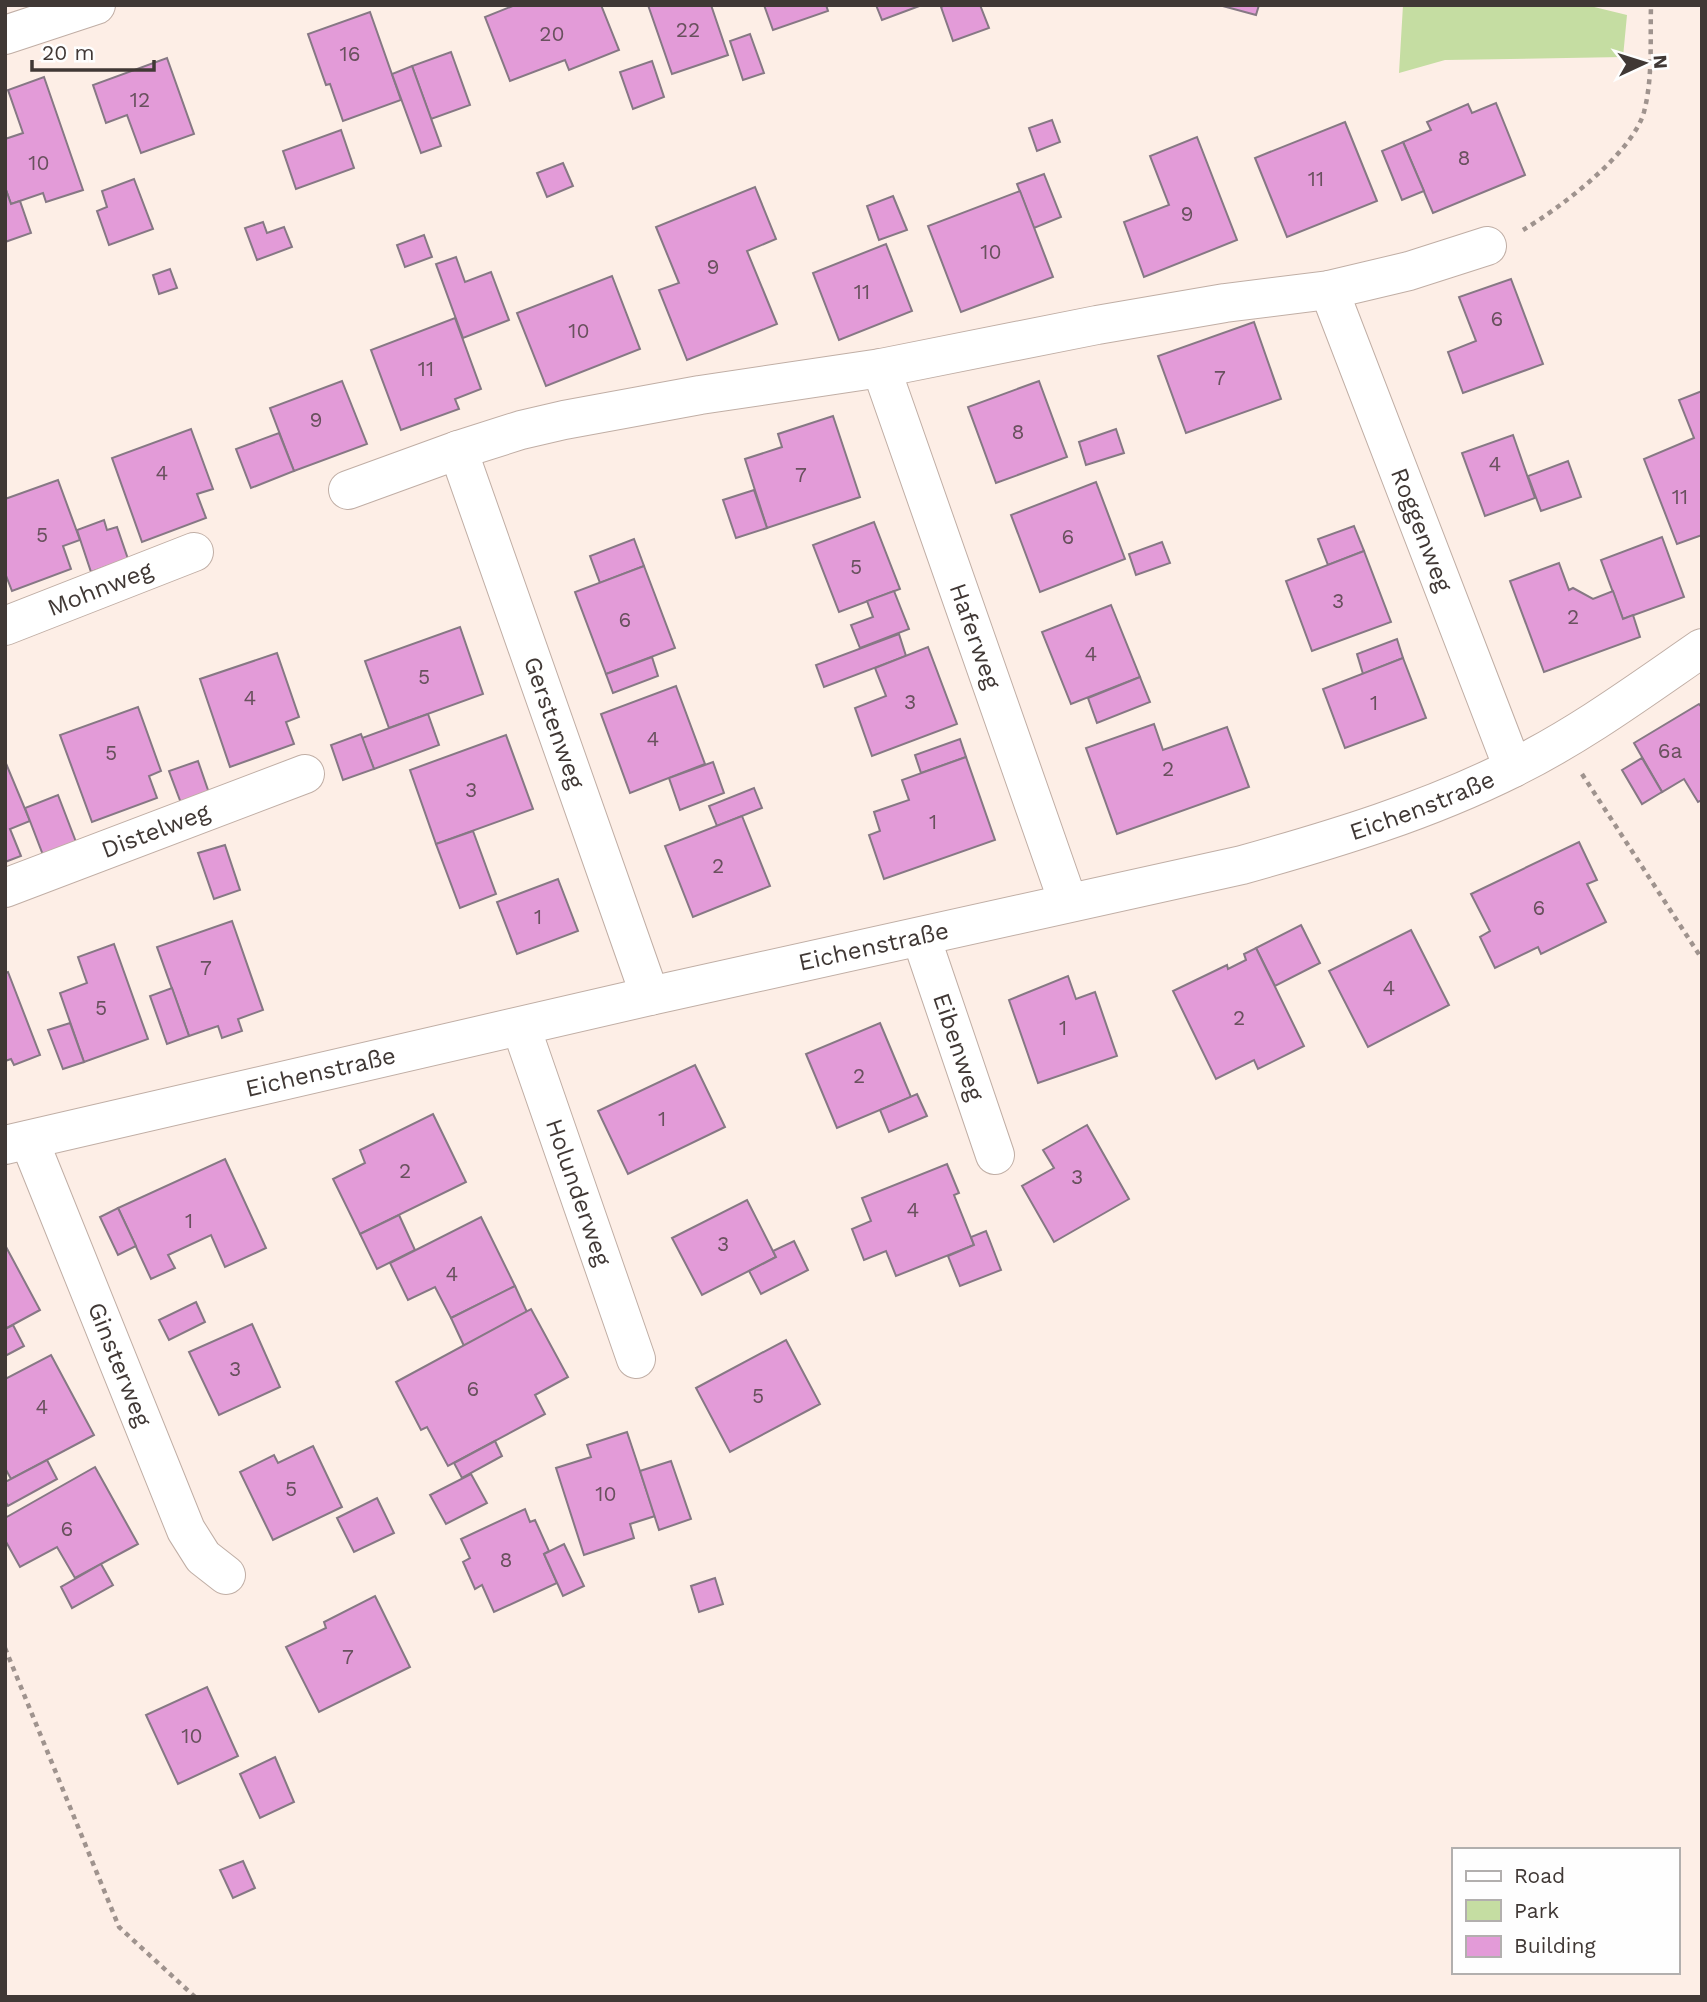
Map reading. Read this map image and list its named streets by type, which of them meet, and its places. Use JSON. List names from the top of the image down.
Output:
{
  "streets": {
    "street": [
      "Roggenweg",
      "Mohnweg",
      "Haferweg",
      "Gerstenweg",
      "Eichenstraße",
      "Distelweg",
      "Eibenweg",
      "Holunderweg",
      "Ginsterweg"
    ]
  },
  "crossings": [
    ["Roggenweg", "Eichenstraße"],
    ["Haferweg", "Eichenstraße"],
    ["Gerstenweg", "Eichenstraße"],
    ["Eichenstraße", "Eibenweg"],
    ["Eichenstraße", "Holunderweg"],
    ["Eichenstraße", "Ginsterweg"]
  ],
  "house_numbers": [
    "22",
    "20",
    "16",
    "12",
    "8",
    "10",
    "11",
    "9",
    "10",
    "9",
    "11",
    "6",
    "10",
    "11",
    "7",
    "9",
    "8",
    "4",
    "4",
    "7",
    "11",
    "5",
    "6",
    "5",
    "3",
    "2",
    "6",
    "4",
    "5",
    "4",
    "3",
    "1",
    "4",
    "6a",
    "5",
    "2",
    "3",
    "1",
    "2",
    "6",
    "1",
    "7",
    "4",
    "5",
    "2",
    "1",
    "2",
    "1",
    "2",
    "3",
    "4",
    "1",
    "3",
    "4",
    "3",
    "6",
    "5",
    "4",
    "5",
    "10",
    "6",
    "8",
    "7",
    "10"
  ],
  "legend": ["Road", "Park", "Building"],
  "scale_bar": "20 m",
  "north": "right"
}
